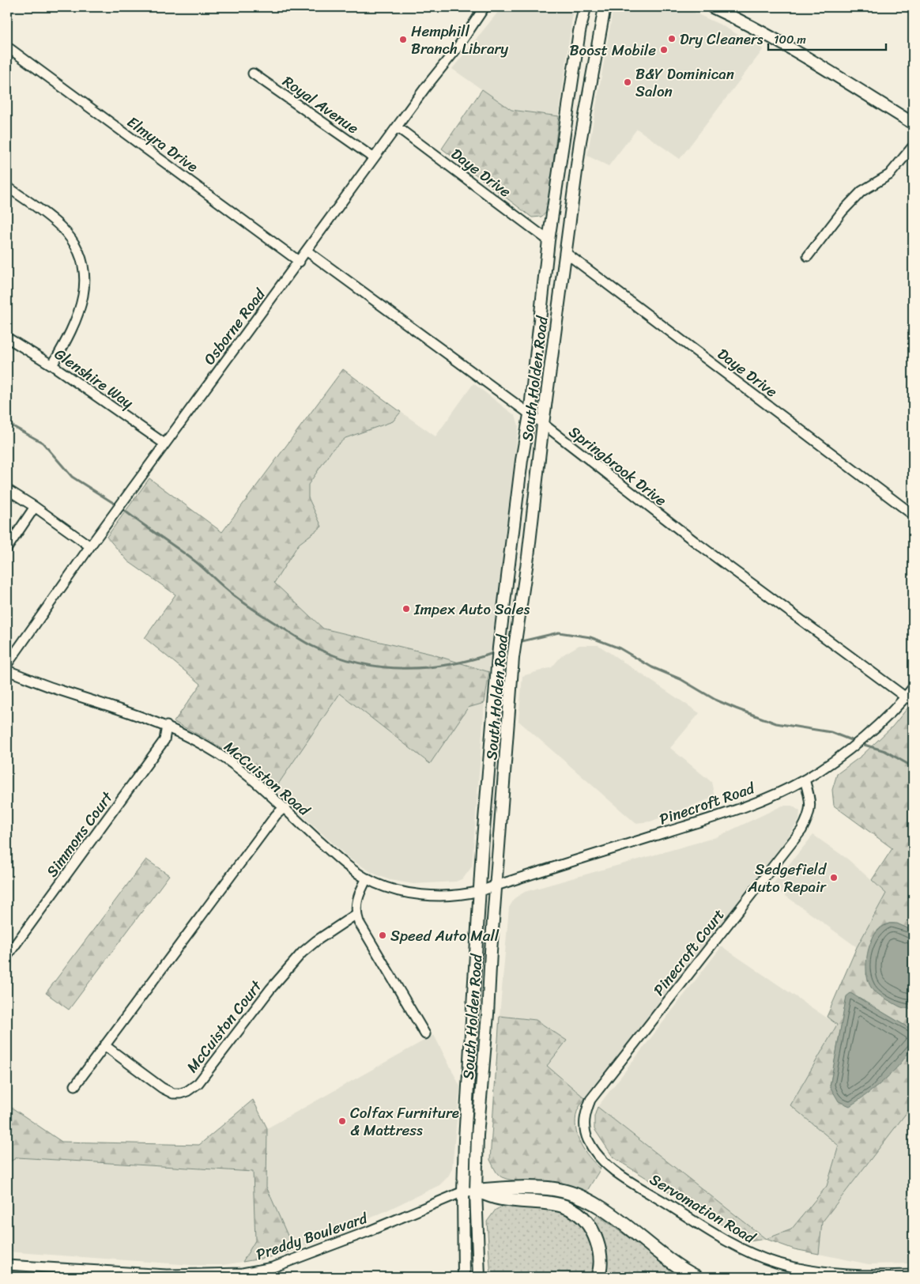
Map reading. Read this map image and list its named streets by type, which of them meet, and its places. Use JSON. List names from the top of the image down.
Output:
{
  "streets": {
    "main road": ["South Holden Road"],
    "street": [
      "Royal Avenue",
      "Elmyra Drive",
      "Daye Drive",
      "Osborne Road",
      "Glenshire Way",
      "Springbrook Drive",
      "McCuiston Road",
      "Pinecroft Road",
      "Simmons Court",
      "Pinecroft Court",
      "McCuiston Court",
      "Servomation Road",
      "Preddy Boulevard"
    ]
  },
  "crossings": [
    ["Royal Avenue", "Osborne Road"],
    ["Elmyra Drive", "Osborne Road"],
    ["Daye Drive", "Osborne Road"],
    ["Daye Drive", "South Holden Road"],
    ["Osborne Road", "Glenshire Way"],
    ["Osborne Road", "Springbrook Drive"],
    ["South Holden Road", "Springbrook Drive"],
    ["South Holden Road", "McCuiston Road"],
    ["South Holden Road", "Pinecroft Road"],
    ["South Holden Road", "Preddy Boulevard"],
    ["Springbrook Drive", "Pinecroft Road"],
    ["McCuiston Road", "Pinecroft Road"],
    ["McCuiston Road", "Simmons Court"],
    ["Pinecroft Road", "Pinecroft Court"],
    ["Pinecroft Court", "Servomation Road"]
  ],
  "places": [
    "Dry Cleaners",
    "Hemphill Branch Library",
    "Boost Mobile",
    "B&Y Dominican Salon",
    "Impex Auto Sales",
    "Sedgefield Auto Repair",
    "Speed Auto Mall",
    "Colfax Furniture & Mattress"
  ],
  "scale_bar": "100 m"
}
